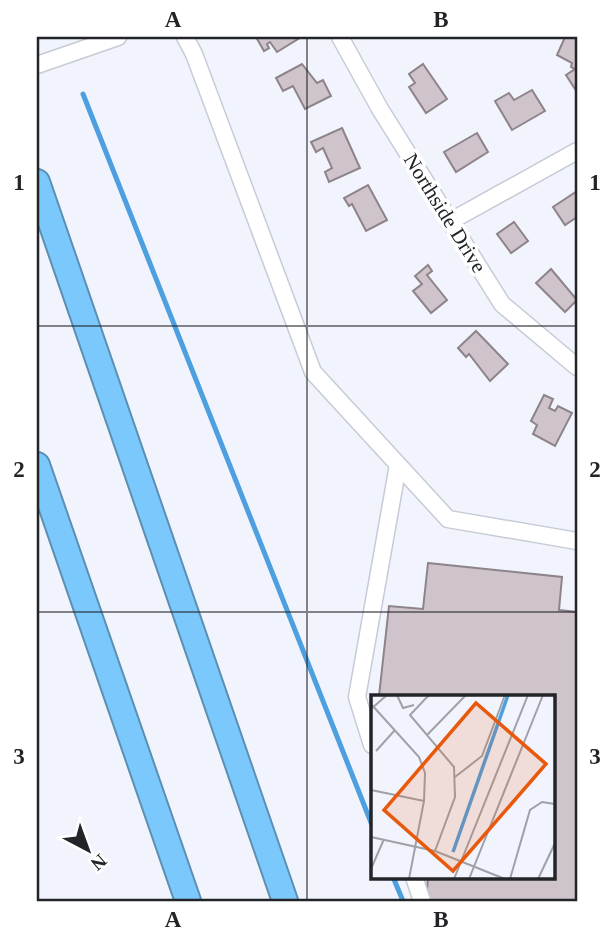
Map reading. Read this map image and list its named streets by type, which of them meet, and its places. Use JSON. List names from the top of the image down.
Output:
{
  "streets": {
    "street": ["Northside Drive"]
  },
  "north": "bottom right",
  "grid": {
    "columns": ["A", "B"],
    "rows": ["1", "2", "3"]
  }
}
